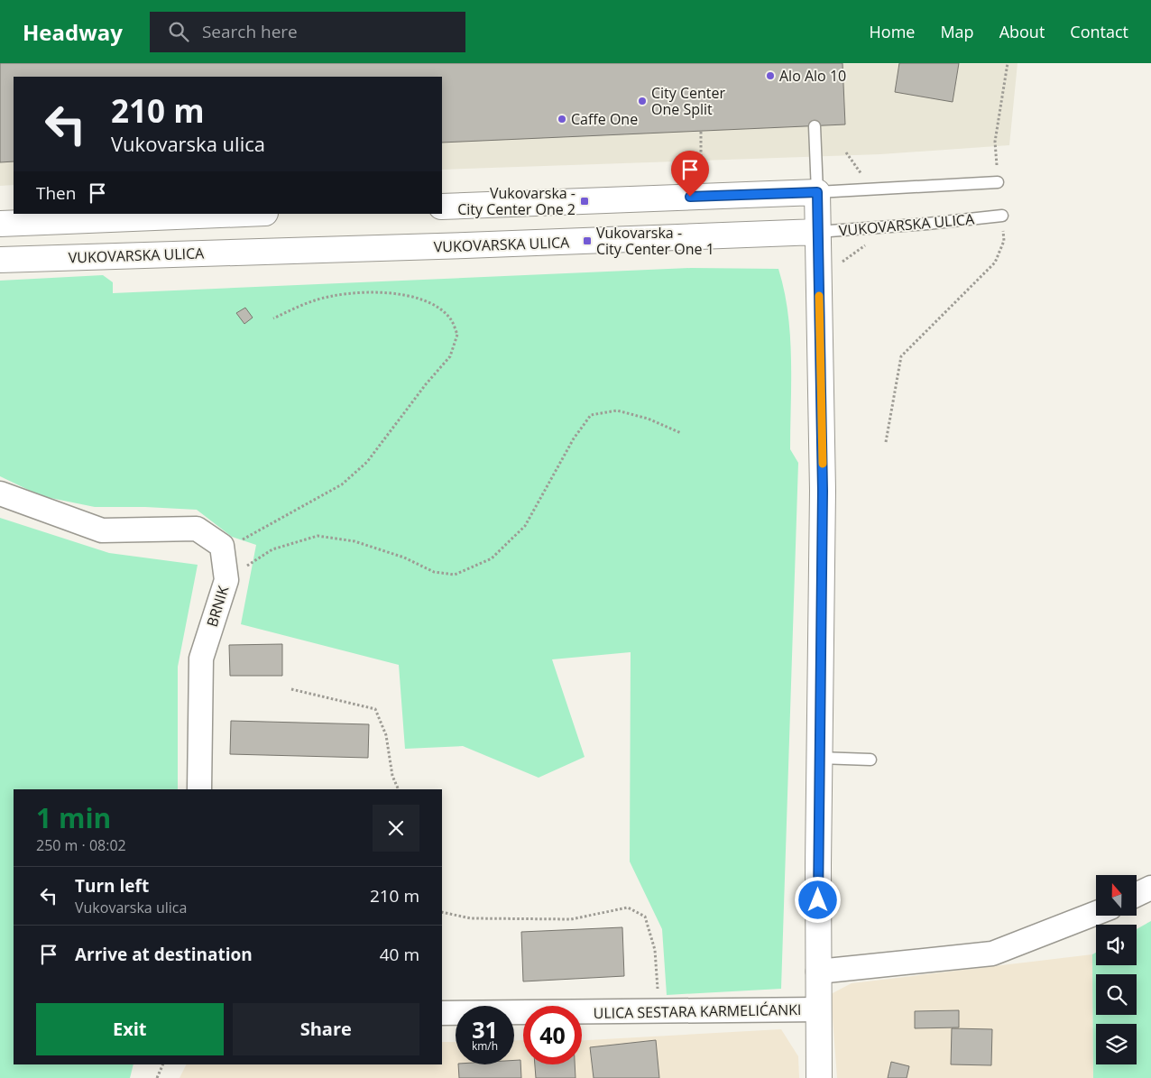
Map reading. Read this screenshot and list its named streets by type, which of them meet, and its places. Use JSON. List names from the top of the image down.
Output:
{
  "streets": {
    "street": ["VUKOVARSKA ULICA", "BRNIK", "ULICA SESTARA KARMELIĆANKI"]
  },
  "places": {
    "other": ["Alo Alo 10", "City Center One Split", "Caffe One"],
    "transit": ["Vukovarska - City Center One 2", "Vukovarska - City Center One 1"]
  },
  "north": "top",
  "page": {
    "header": "Headway",
    "search": "Search here",
    "nav": [
      "Home",
      "Map",
      "About",
      "Contact"
    ],
    "turn": ["210 m", "Vukovarska ulica"],
    "then": "Then",
    "heading": ["1 min", "250 m · 08:02"],
    "list": [
      {
        "name": "Turn left",
        "note": "Vukovarska ulica",
        "value": "210 m"
      },
      {
        "name": "Arrive at destination",
        "value": "40 m"
      }
    ],
    "buttons": ["Exit", "Share"],
    "speed": "31 km/h",
    "limit": "40"
  }
}
